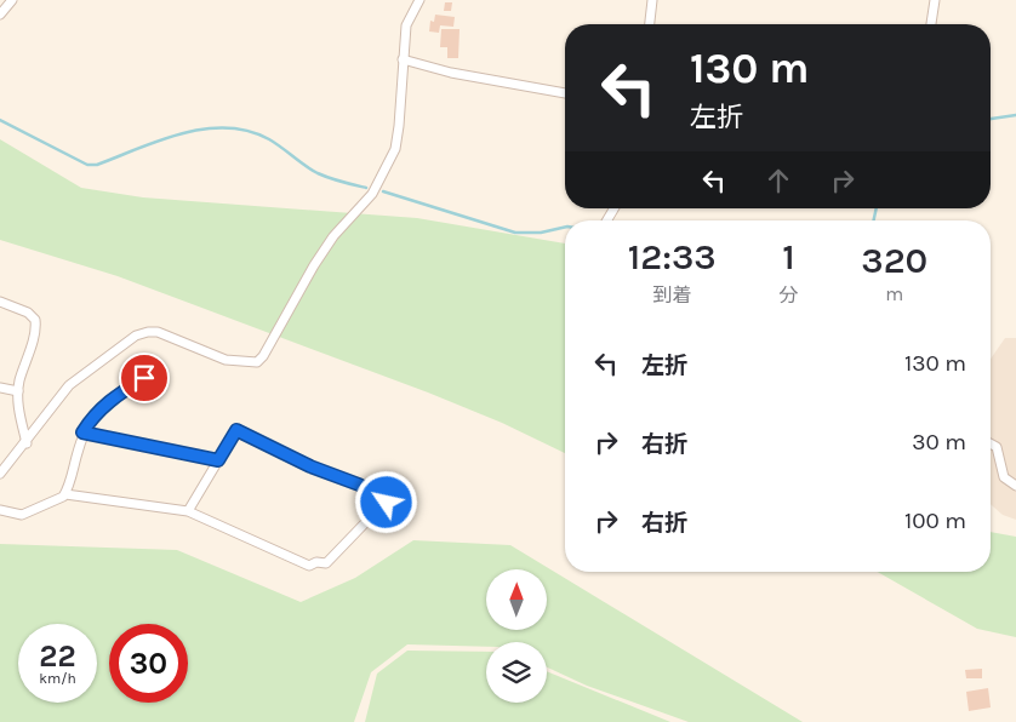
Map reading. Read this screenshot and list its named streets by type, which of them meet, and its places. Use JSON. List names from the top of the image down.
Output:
{
  "north": "top",
  "page": {
    "turn": ["130 m", "左折"],
    "eta": [
      "12:33",
      "到着",
      "1",
      "分",
      "320",
      "m"
    ],
    "list": [
      {
        "name": "左折",
        "value": "130 m"
      },
      {
        "name": "右折",
        "value": "30 m"
      },
      {
        "name": "右折",
        "value": "100 m"
      }
    ],
    "speed": "22 km/h",
    "limit": "30"
  }
}
